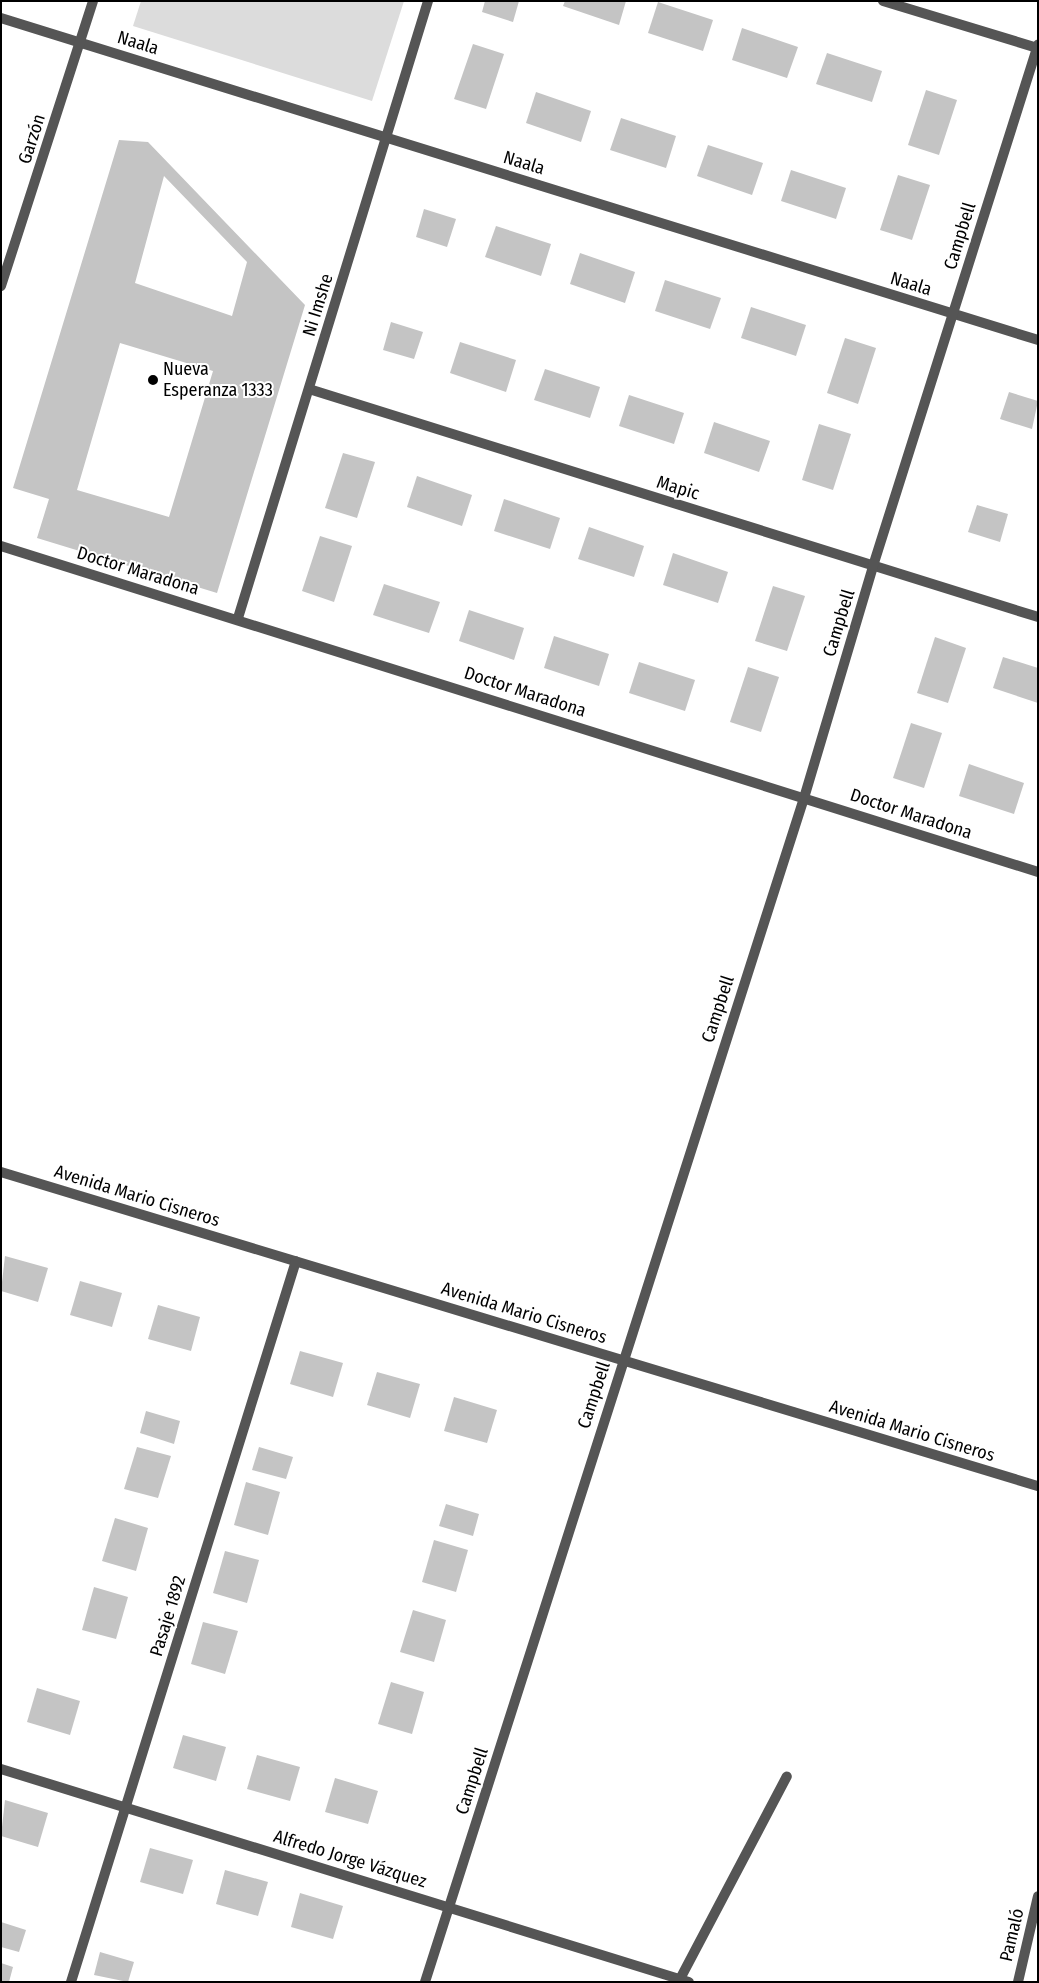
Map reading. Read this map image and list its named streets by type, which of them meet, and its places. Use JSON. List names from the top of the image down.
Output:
{
  "streets": {
    "street": [
      "Naala",
      "Garzón",
      "Campbell",
      "Ni Imshe",
      "Mapic",
      "Doctor Maradona",
      "Avenida Mario Cisneros",
      "Pasaje 1892",
      "Alfredo Jorge Vázquez",
      "Pamaló"
    ]
  },
  "crossings": [
    ["Naala", "Garzón"],
    ["Naala", "Campbell"],
    ["Naala", "Ni Imshe"],
    ["Campbell", "Mapic"],
    ["Campbell", "Doctor Maradona"],
    ["Campbell", "Avenida Mario Cisneros"],
    ["Campbell", "Alfredo Jorge Vázquez"],
    ["Ni Imshe", "Mapic"],
    ["Ni Imshe", "Doctor Maradona"],
    ["Avenida Mario Cisneros", "Pasaje 1892"],
    ["Pasaje 1892", "Alfredo Jorge Vázquez"]
  ],
  "places": ["Nueva Esperanza 1333"]
}
